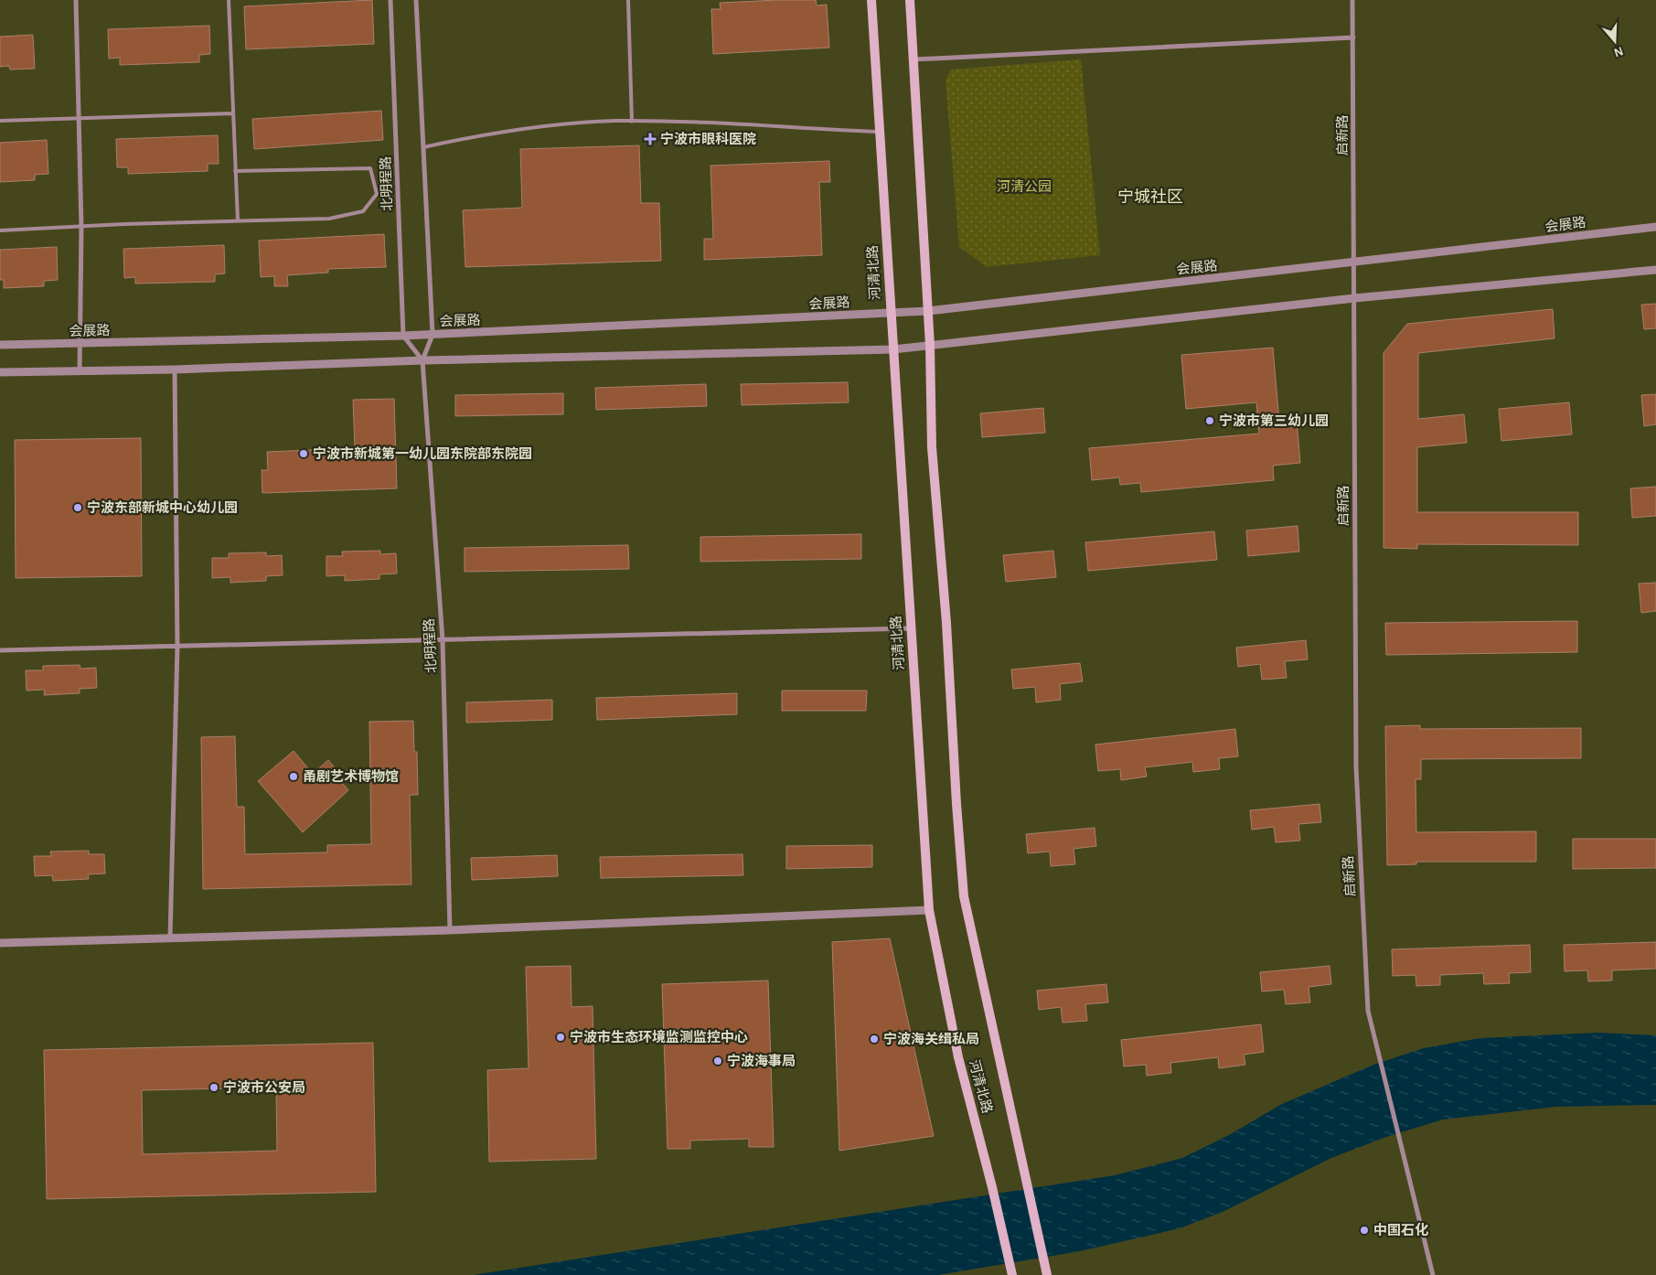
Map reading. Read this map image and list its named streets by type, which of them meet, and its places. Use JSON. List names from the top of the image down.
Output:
{
  "streets": {
    "main road": ["河清北路"],
    "street": ["启新路", "北明程路", "会展路"]
  },
  "crossings": [
    ["启新路", "会展路"],
    ["北明程路", "会展路"],
    ["会展路", "河清北路"]
  ],
  "districts": ["宁城社区"],
  "parks": ["河清公园"],
  "places": {
    "health": ["宁波市眼科医院"],
    "other": [
      "宁波市第三幼儿园",
      "宁波市新城第一幼儿园东院部东院园",
      "宁波东部新城中心幼儿园",
      "甬剧艺术博物馆",
      "宁波市生态环境监测监控中心",
      "宁波海关缉私局",
      "宁波海事局",
      "宁波市公安局",
      "中国石化"
    ]
  },
  "north": "bottom"
}
